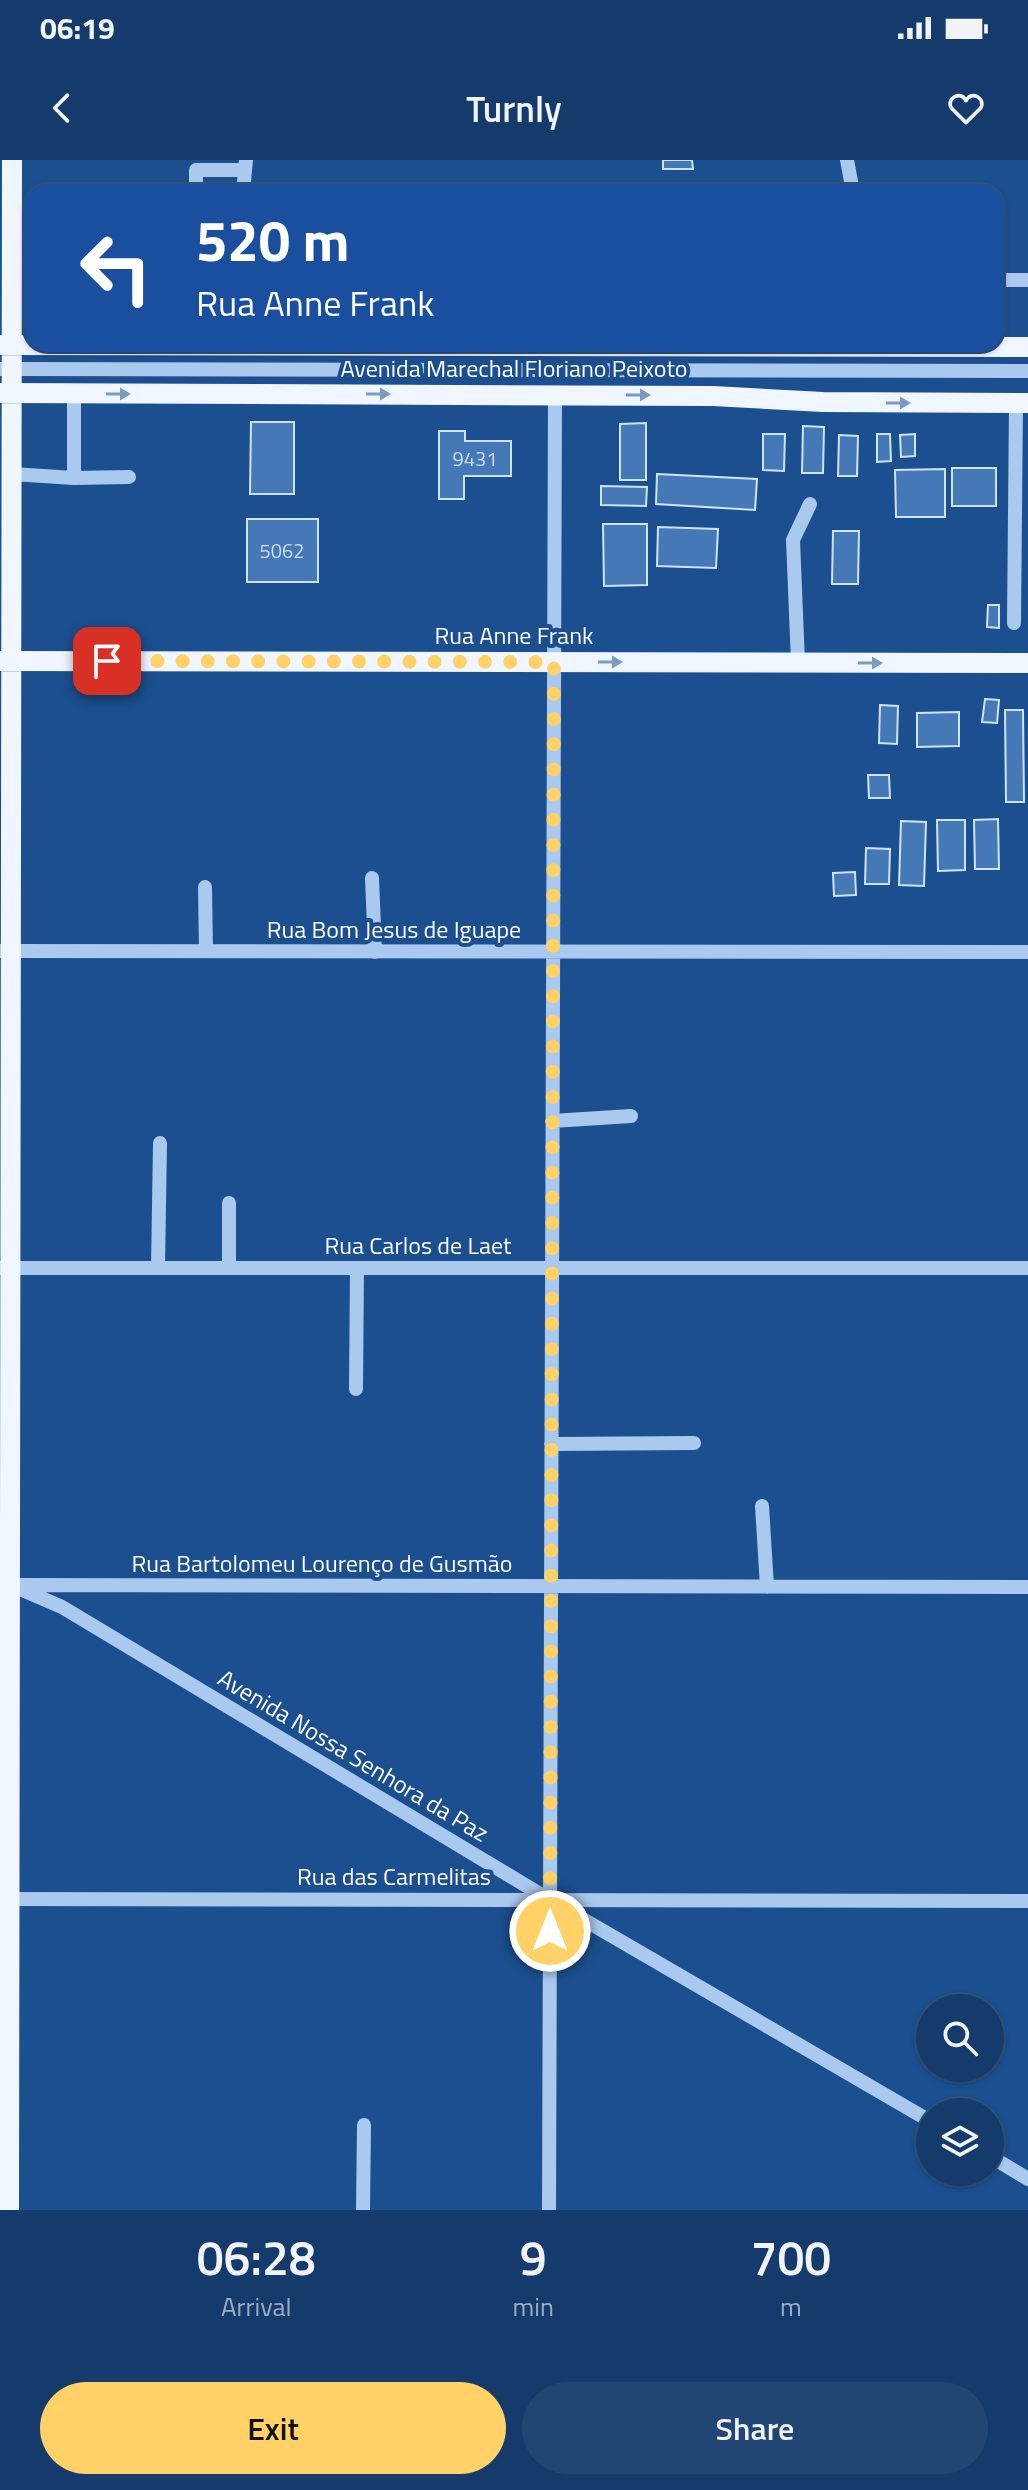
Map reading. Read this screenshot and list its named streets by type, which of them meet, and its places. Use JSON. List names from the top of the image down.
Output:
{
  "streets": {
    "main road": ["Avenida Marechal Floriano Peixoto", "Rua Anne Frank"],
    "street": [
      "Rua Bom Jesus de Iguape",
      "Rua Carlos de Laet",
      "Rua Bartolomeu Lourenço de Gusmão",
      "Avenida Nossa Senhora da Paz",
      "Rua das Carmelitas"
    ]
  },
  "crossings": [
    ["Rua Bartolomeu Lourenço de Gusmão", "Avenida Nossa Senhora da Paz"],
    ["Avenida Nossa Senhora da Paz", "Rua das Carmelitas"]
  ],
  "one_way": ["Avenida Marechal Floriano Peixoto", "Rua Anne Frank"],
  "house_numbers": ["9431", "5062"],
  "page": {
    "status": "06:19",
    "header": "Turnly",
    "turn": ["520 m", "Rua Anne Frank"],
    "eta": [
      "06:28",
      "Arrival",
      "9",
      "min",
      "700",
      "m"
    ],
    "buttons": ["Exit", "Share"]
  }
}
